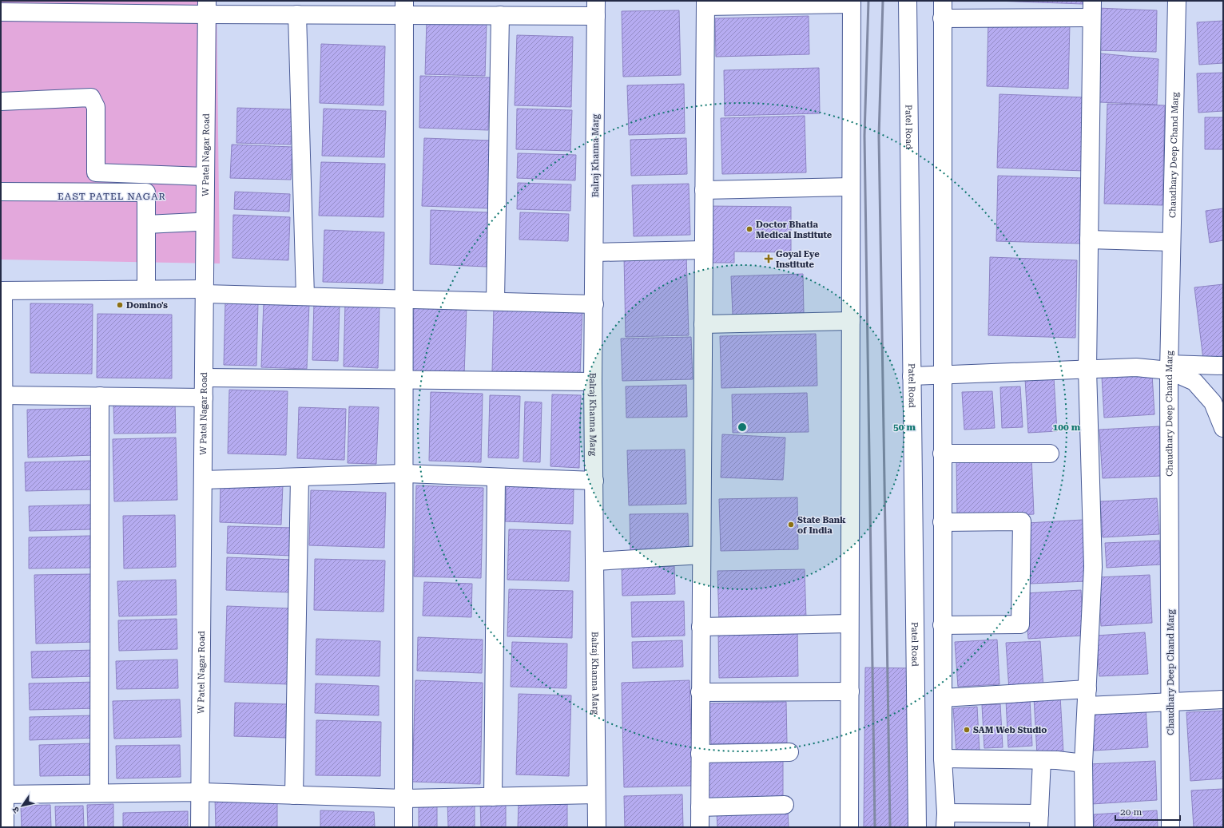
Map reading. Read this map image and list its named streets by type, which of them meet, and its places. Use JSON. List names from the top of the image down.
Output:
{
  "streets": {
    "street": [
      "Patel Road",
      "W Patel Nagar Road",
      "Balraj Khanna Marg",
      "Chaudhary Deep Chand Marg"
    ]
  },
  "districts": ["EAST PATEL NAGAR"],
  "places": {
    "other": [
      "Doctor Bhatia Medical Institute",
      "Domino's",
      "State Bank of India",
      "SAM Web Studio"
    ],
    "health": ["Goyal Eye Institute"]
  },
  "scale_bar": "20 m",
  "north": "bottom left",
  "rings": ["50 m", "100 m"]
}
